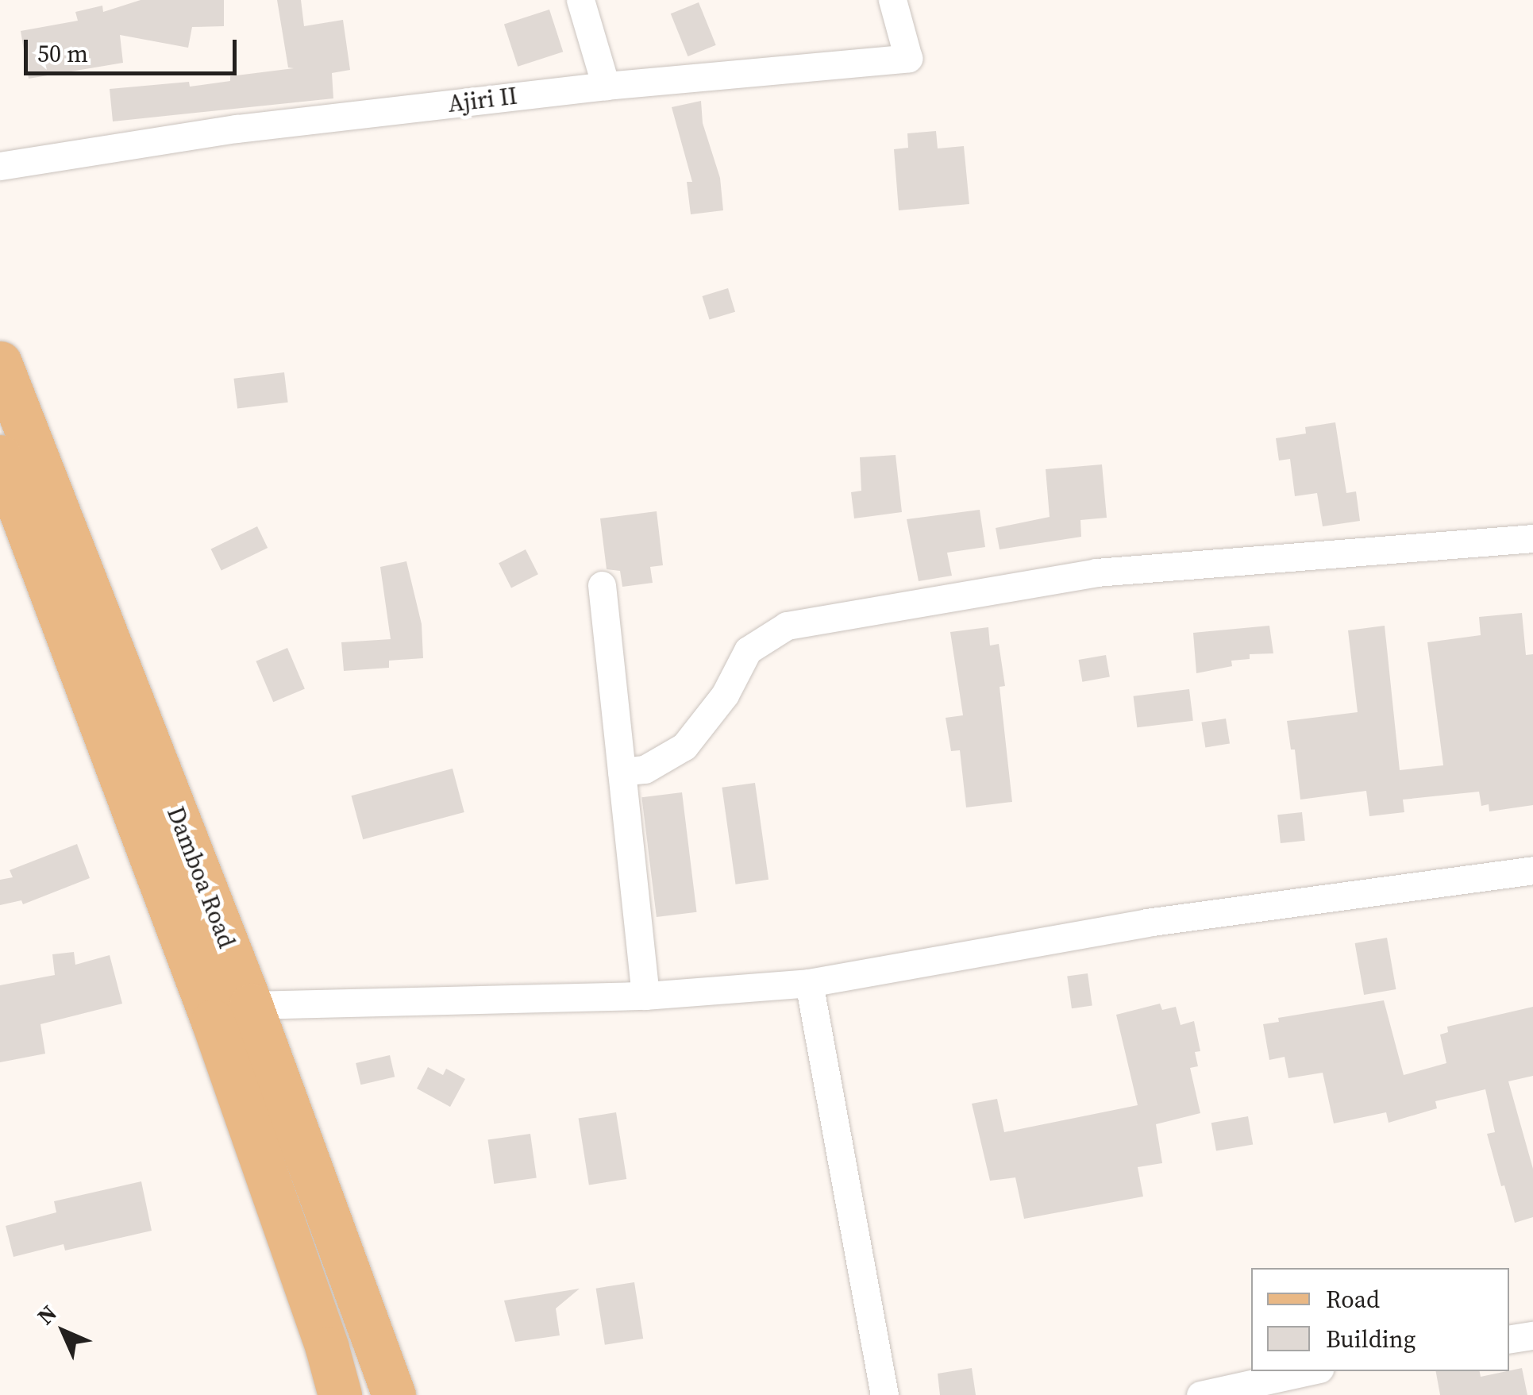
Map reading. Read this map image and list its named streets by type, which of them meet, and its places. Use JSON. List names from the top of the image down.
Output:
{
  "streets": {
    "main road": ["Damboa Road"],
    "street": ["Ajiri II"]
  },
  "legend": ["Road", "Building"],
  "scale_bar": "50 m",
  "north": "top left"
}
